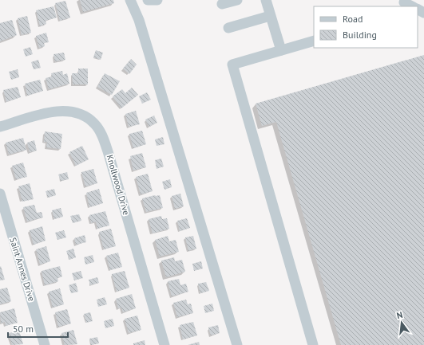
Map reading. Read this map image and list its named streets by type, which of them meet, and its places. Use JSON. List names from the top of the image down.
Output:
{
  "streets": {
    "street": ["Knollwood Drive", "Saint Annes Drive"]
  },
  "legend": ["Road", "Building"],
  "scale_bar": "50 m",
  "north": "top"
}
